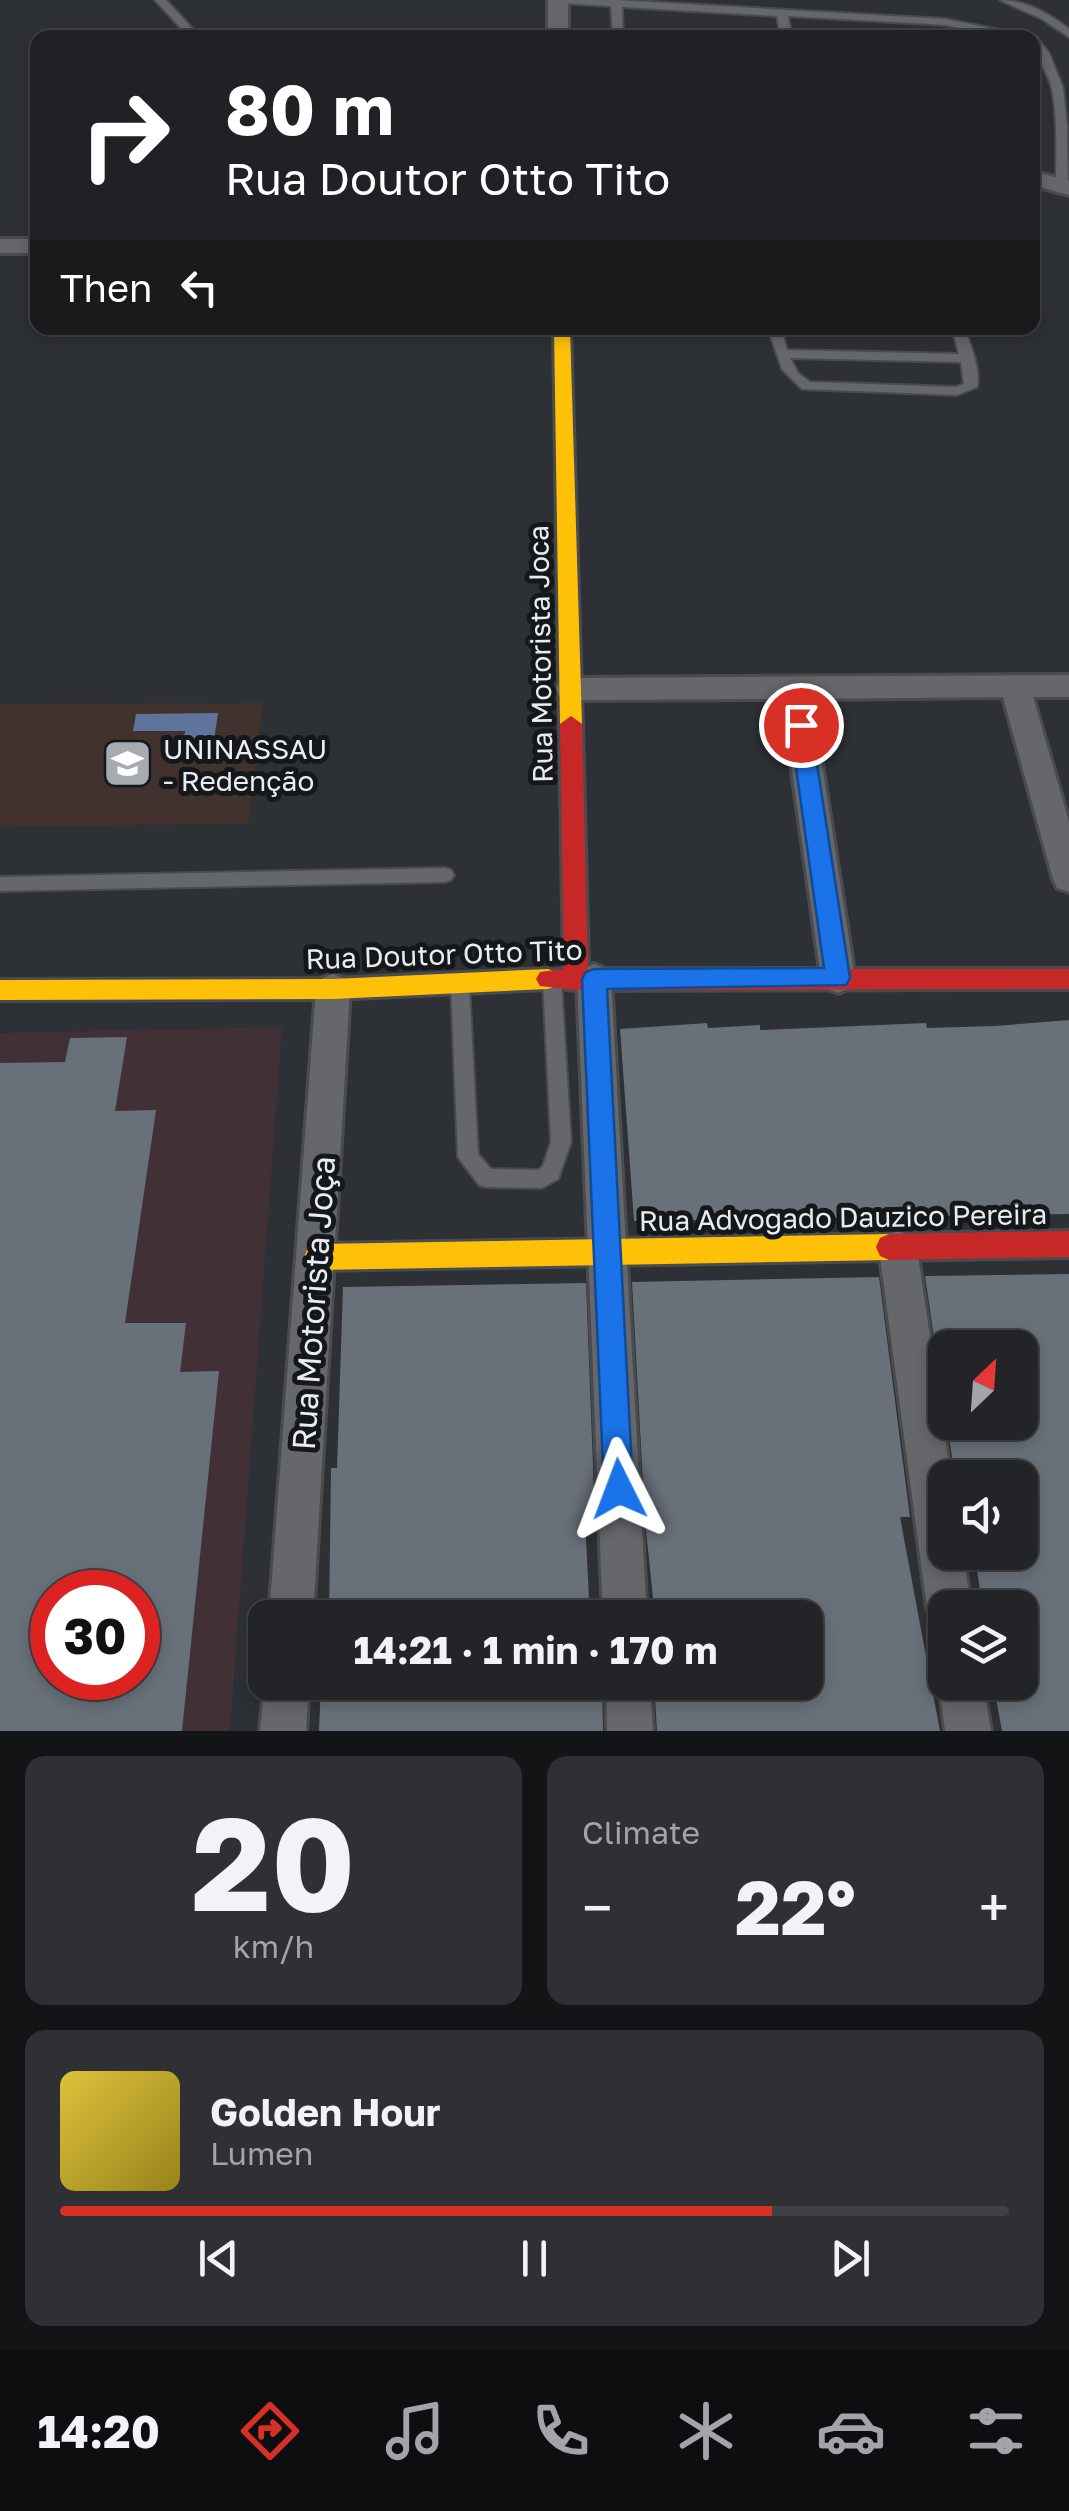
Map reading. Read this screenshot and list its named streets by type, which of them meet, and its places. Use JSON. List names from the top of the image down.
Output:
{
  "streets": {
    "street": [
      "Rua Motorista Joca",
      "Rua Doutor Otto Tito",
      "Rua Advogado Dauzico Pereira",
      "Rua Motorista Joça"
    ]
  },
  "crossings": [
    ["Rua Motorista Joca", "Rua Doutor Otto Tito"],
    ["Rua Doutor Otto Tito", "Rua Motorista Joça"],
    ["Rua Advogado Dauzico Pereira", "Rua Motorista Joça"]
  ],
  "places": {
    "school or university": ["UNINASSAU - Redenção"]
  },
  "north": "top right",
  "page": {
    "turn": ["80 m", "Rua Doutor Otto Tito"],
    "then": "Then",
    "limit": "30",
    "trip": "14:21 · 1 min · 170 m",
    "tile": [
      ["20", "km/h"],
      "Climate"
    ],
    "heat": ["−", "22°", "+"],
    "song": ["Golden Hour", "Lumen"],
    "tabs": "14:20"
  }
}
